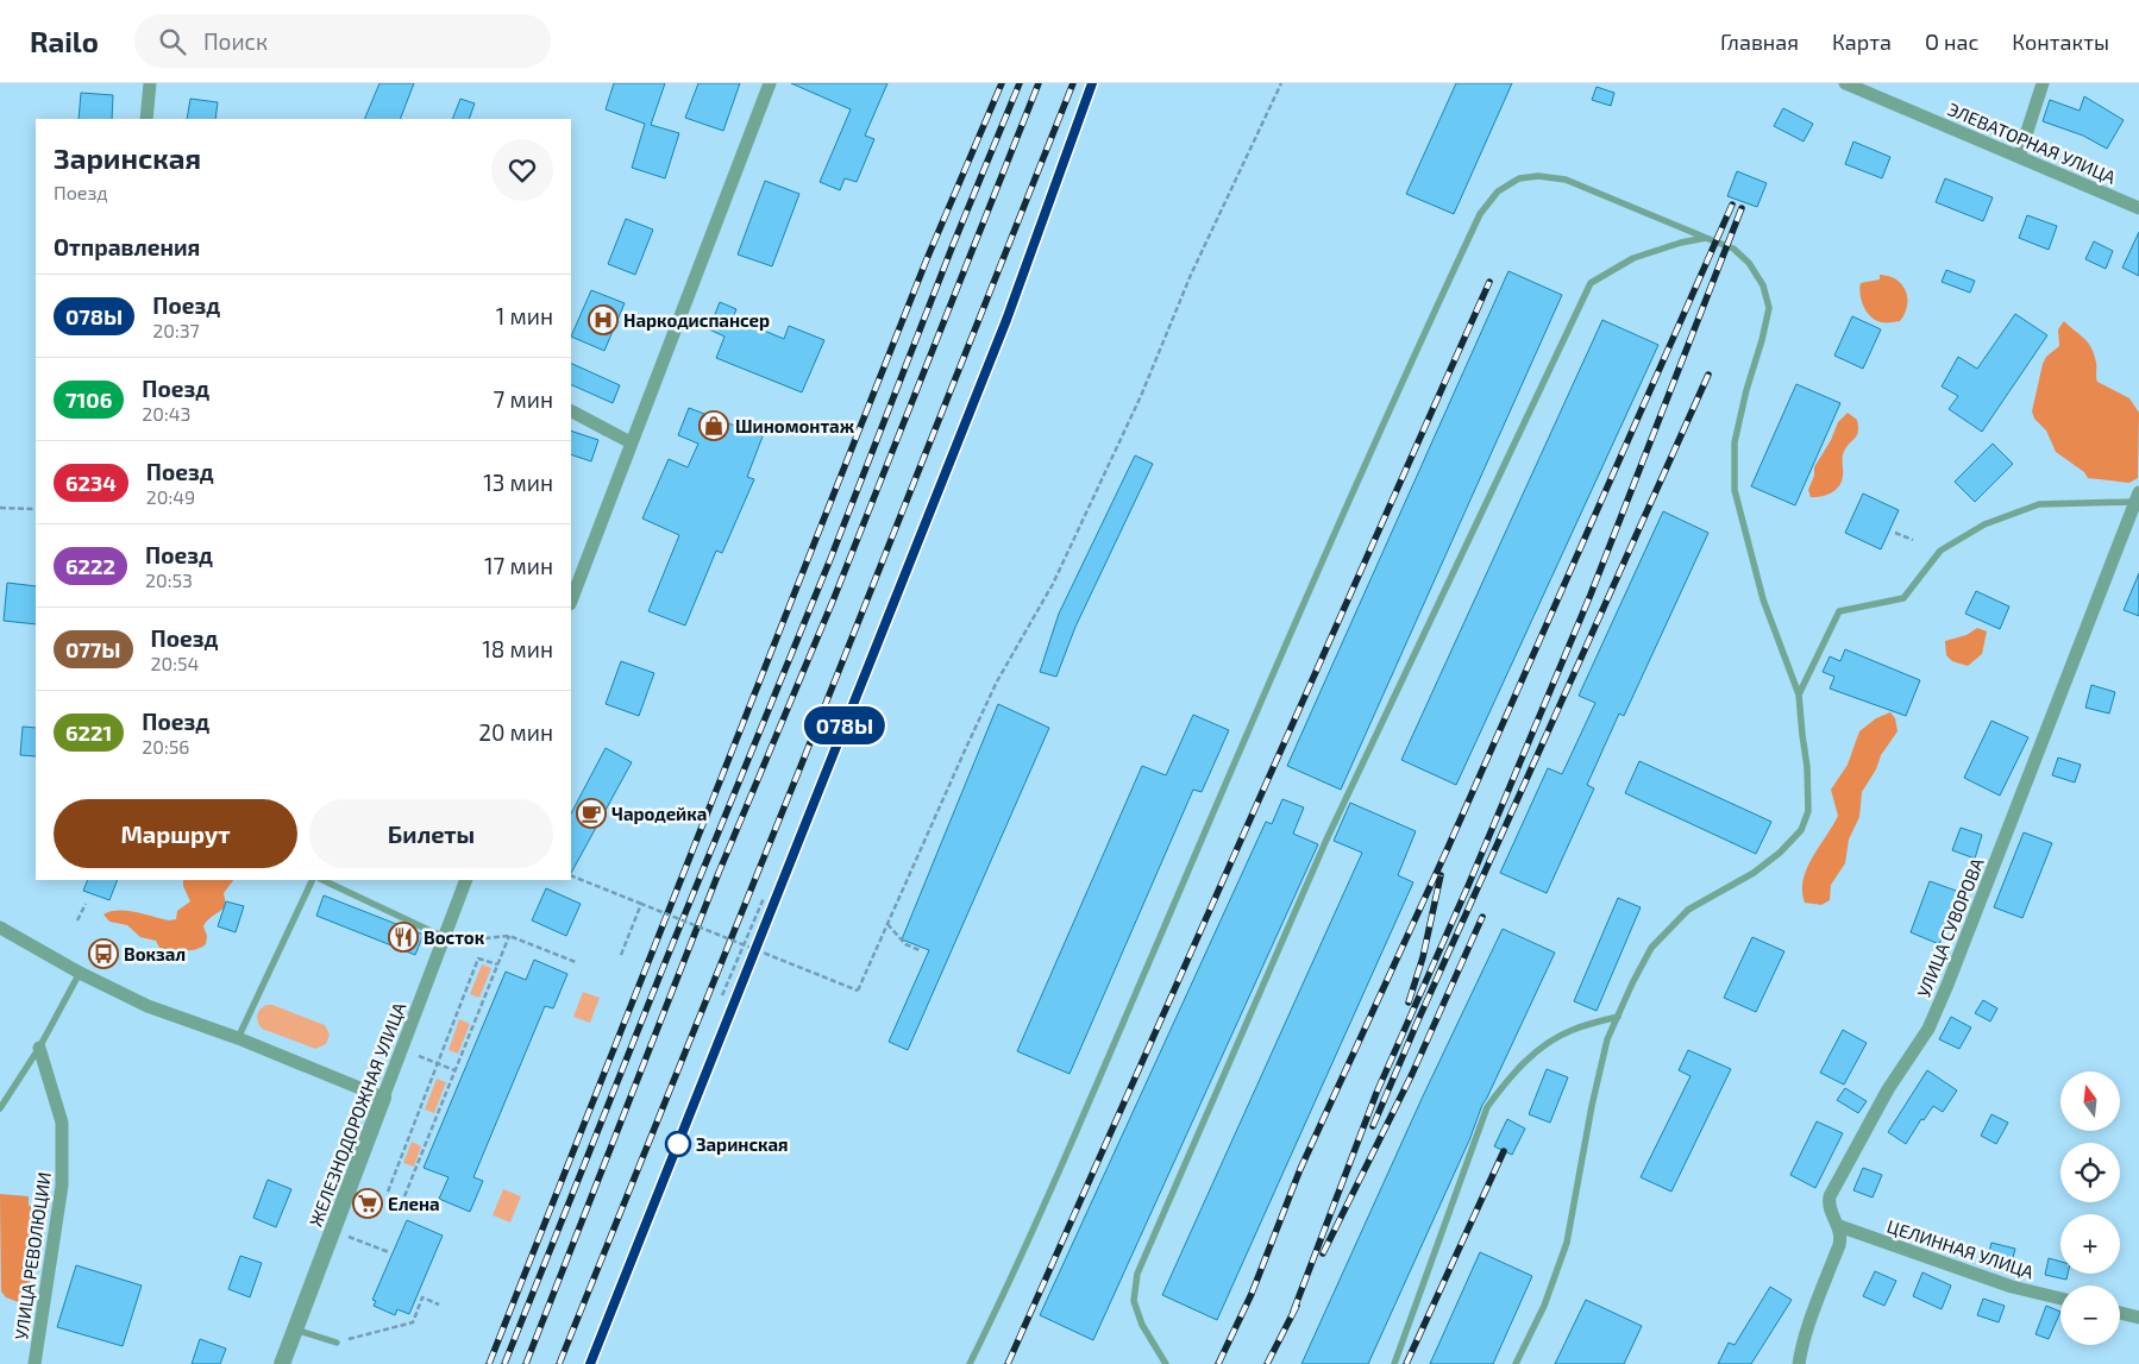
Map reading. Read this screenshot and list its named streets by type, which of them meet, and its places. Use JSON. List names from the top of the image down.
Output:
{
  "streets": {
    "street": [
      "ЭЛЕВАТОРНАЯ УЛИЦА",
      "УЛИЦА СУВОРОВА",
      "ЖЕЛЕЗНОДОРОЖНАЯ УЛИЦА",
      "ЦЕЛИННАЯ УЛИЦА",
      "УЛИЦА РЕВОЛЮЦИИ"
    ]
  },
  "crossings": [
    ["УЛИЦА СУВОРОВА", "ЦЕЛИННАЯ УЛИЦА"]
  ],
  "places": {
    "hospital": ["Наркодиспансер"],
    "shop": ["Шиномонтаж"],
    "cafe": ["Чародейка"],
    "restaurant": ["Восток"],
    "bus stop": ["Вокзал"],
    "other": ["Заринская"],
    "supermarket": ["Елена"]
  },
  "north": "top",
  "page": {
    "header": "Railo",
    "search": "Поиск",
    "nav": [
      "Главная",
      "Карта",
      "О нас",
      "Контакты"
    ],
    "on_map": "078Ы",
    "heading": [
      ["Заринская", "Поезд"],
      "Отправления"
    ],
    "list": [
      {
        "mark": "078Ы",
        "name": "Поезд",
        "note": "20:37",
        "value": "1 мин"
      },
      {
        "mark": "7106",
        "name": "Поезд",
        "note": "20:43",
        "value": "7 мин"
      },
      {
        "mark": "6234",
        "name": "Поезд",
        "note": "20:49",
        "value": "13 мин"
      },
      {
        "mark": "6222",
        "name": "Поезд",
        "note": "20:53",
        "value": "17 мин"
      },
      {
        "mark": "077Ы",
        "name": "Поезд",
        "note": "20:54",
        "value": "18 мин"
      },
      {
        "mark": "6221",
        "name": "Поезд",
        "note": "20:56",
        "value": "20 мин"
      }
    ],
    "buttons": ["Маршрут", "Билеты"],
    "map_buttons": ["+", "−"]
  }
}
